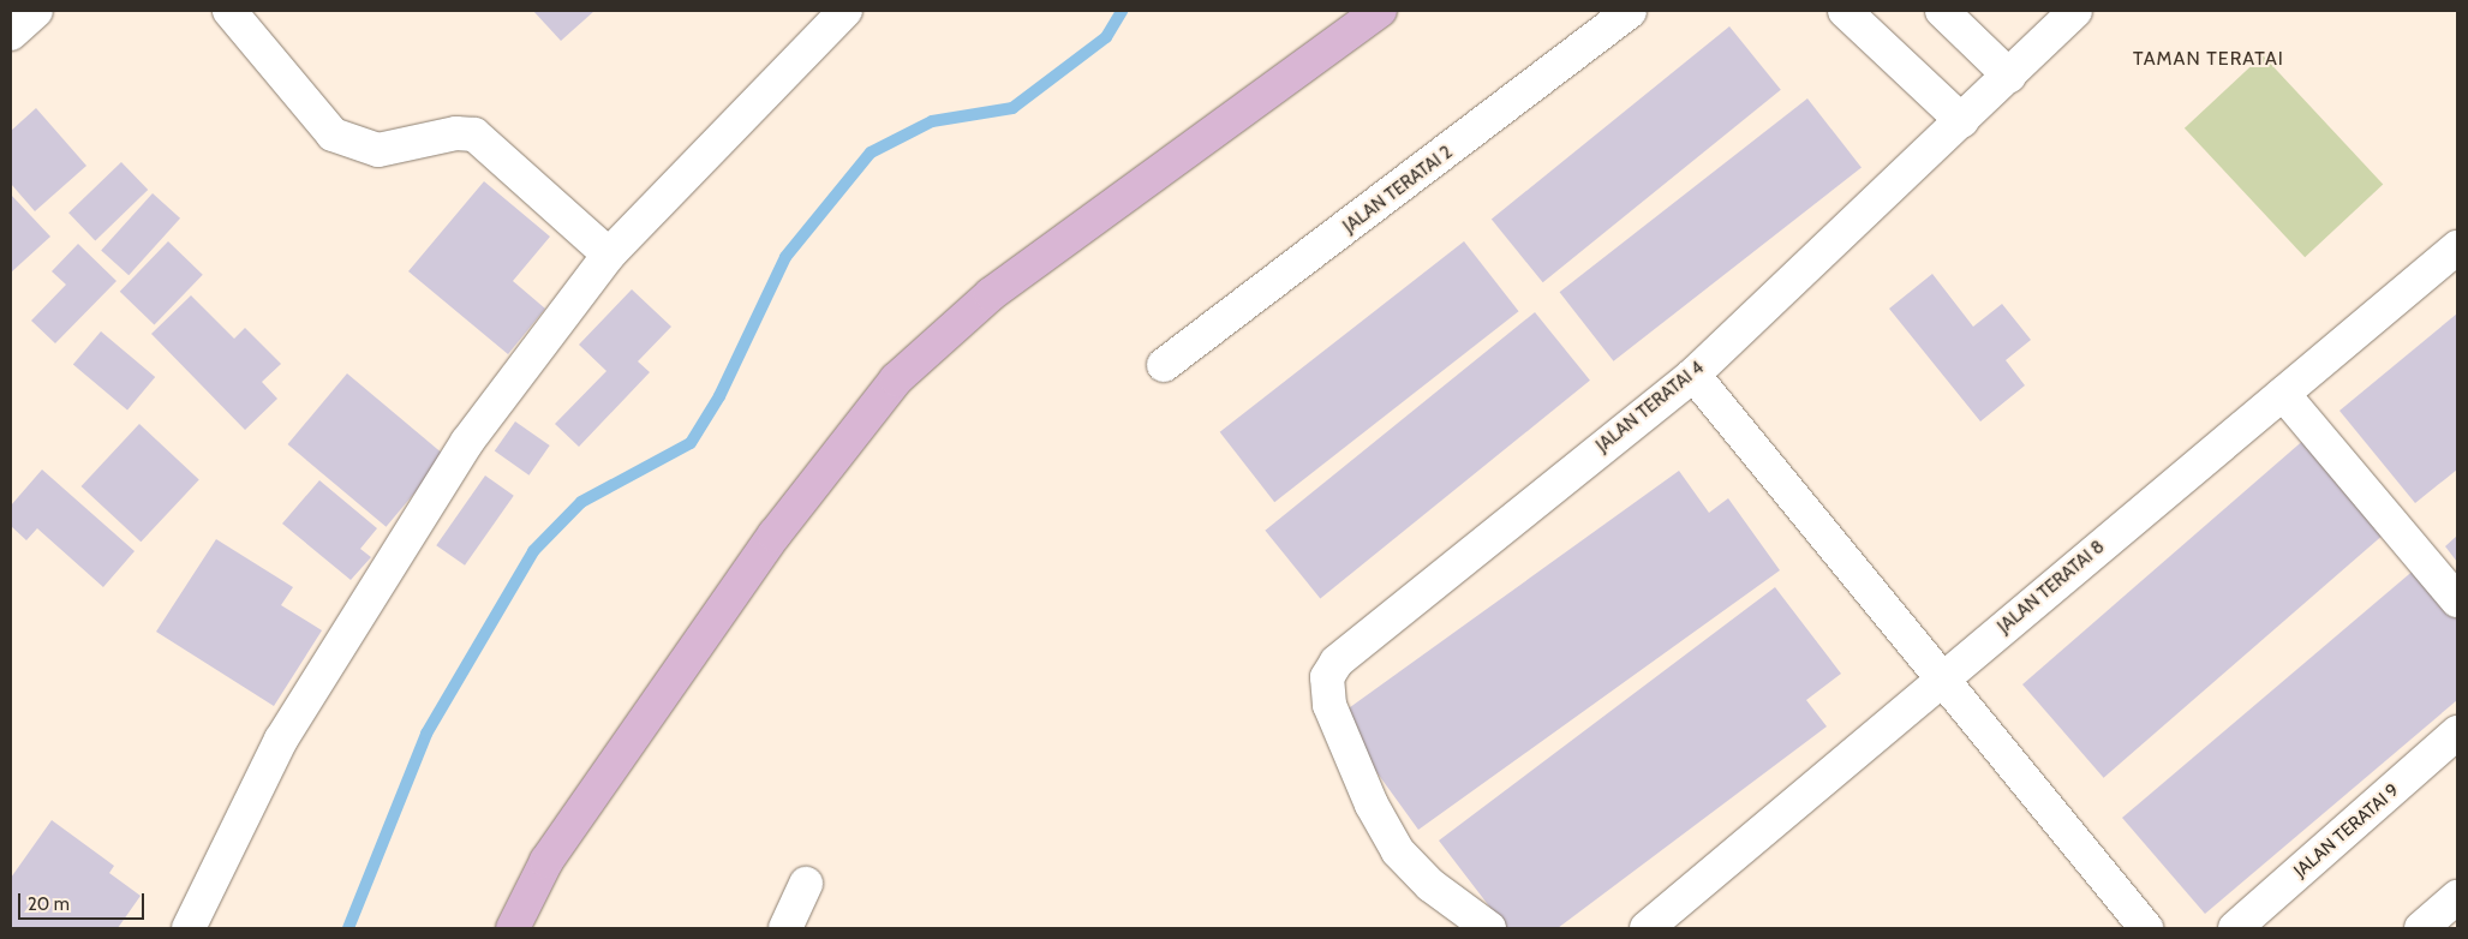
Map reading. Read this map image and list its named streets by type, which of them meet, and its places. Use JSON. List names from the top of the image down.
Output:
{
  "streets": {
    "street": [
      "JALAN TERATAI 2",
      "JALAN TERATAI 4",
      "JALAN TERATAI 8",
      "JALAN TERATAI 9"
    ]
  },
  "districts": ["TAMAN TERATAI"],
  "scale_bar": "20 m"
}
